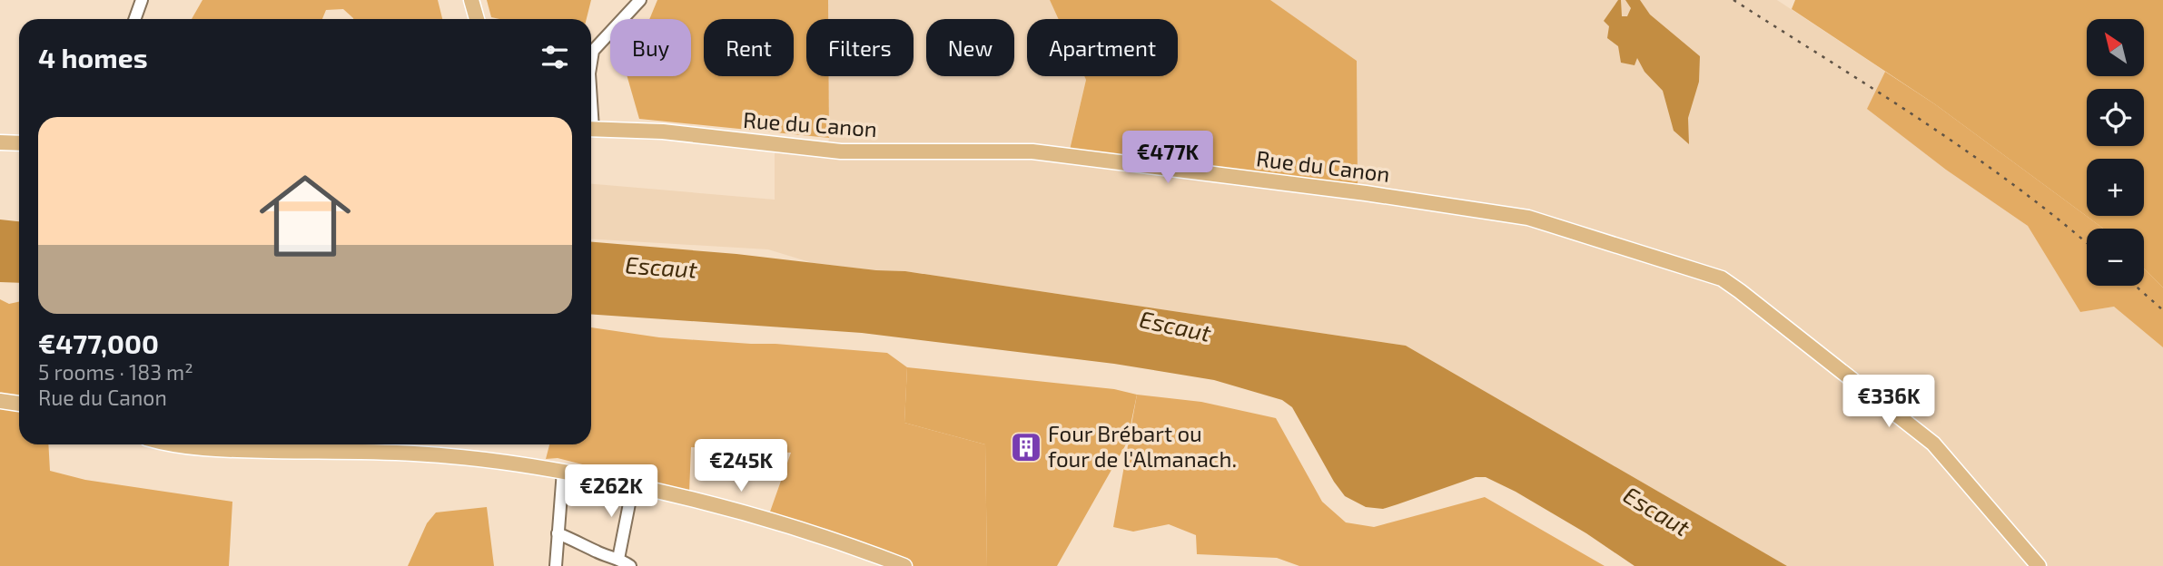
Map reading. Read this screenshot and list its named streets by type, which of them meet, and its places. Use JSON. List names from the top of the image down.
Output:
{
  "streets": {
    "main road": ["Rue du Canon"]
  },
  "water": ["Escaut"],
  "places": {
    "building": ["Four Brébart ou four de l'Almanach."]
  },
  "north": "top left",
  "page": {
    "map_buttons": ["+", "−"],
    "chip": [
      "Buy",
      "Rent",
      "Filters",
      "New",
      "Apartment"
    ],
    "heading": "4 homes",
    "list": [
      {
        "name": "€477,000",
        "note": "5 rooms · 183 m² · Rue du Canon"
      }
    ],
    "price": [
      "€477K",
      "€336K",
      "€245K",
      "€262K"
    ]
  }
}
